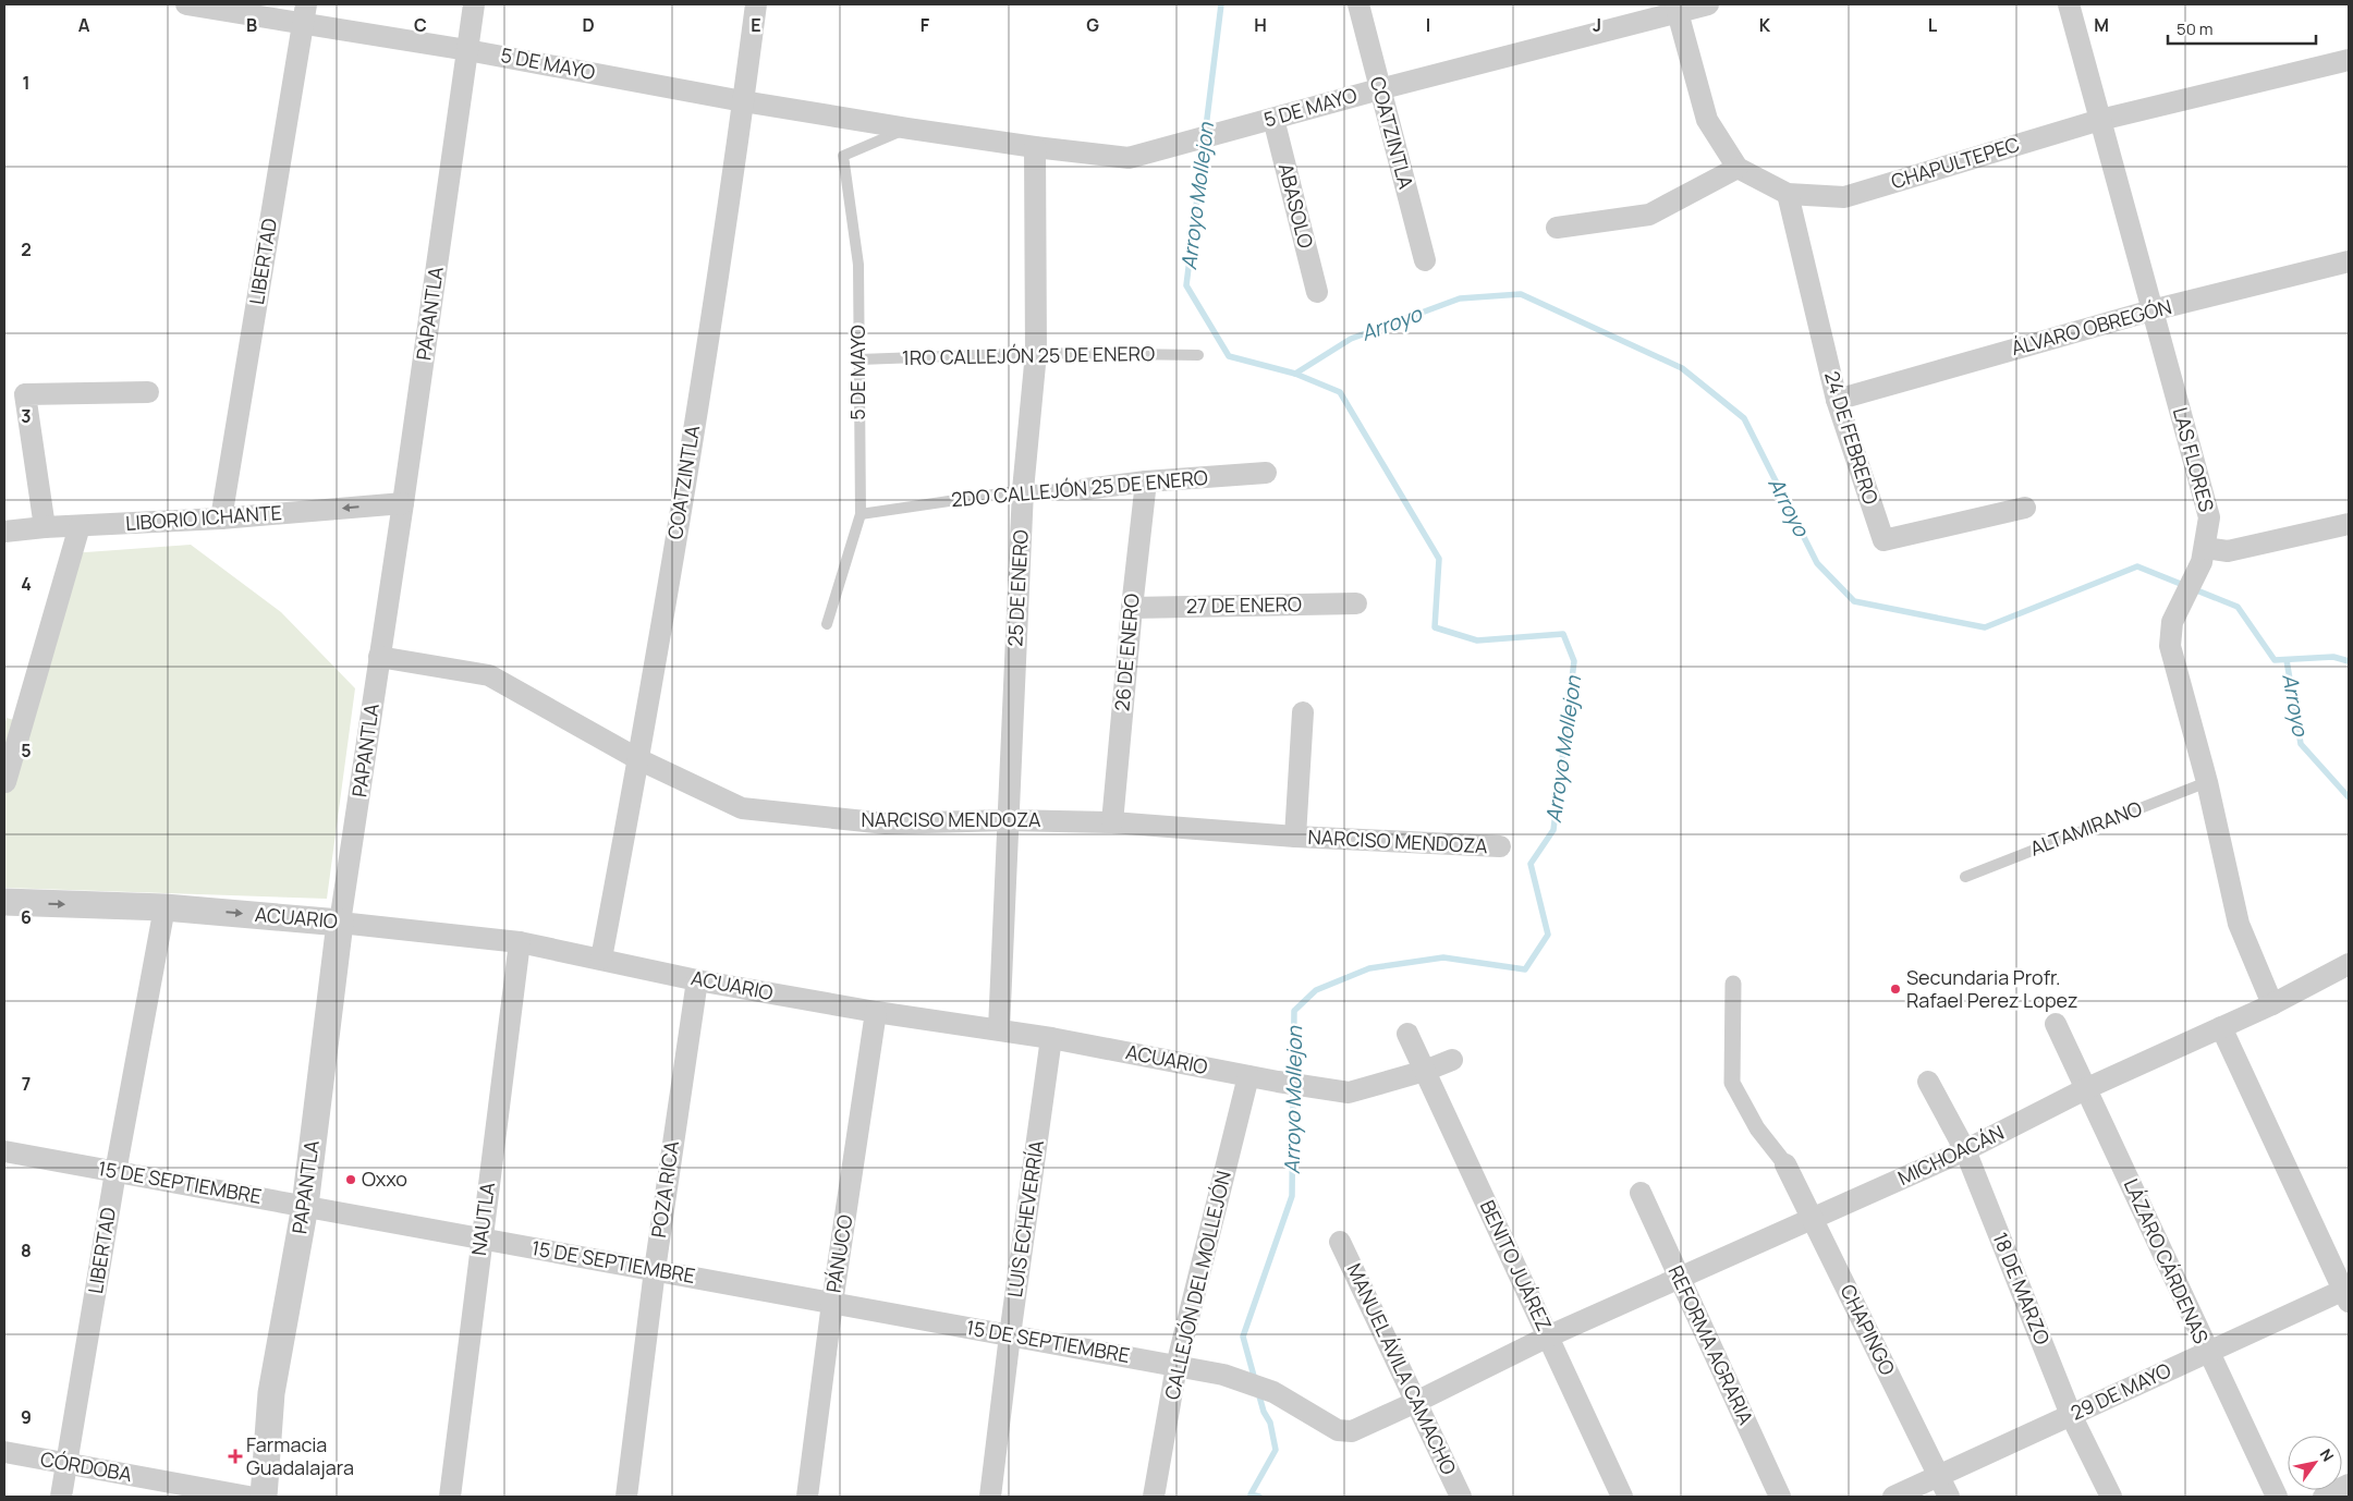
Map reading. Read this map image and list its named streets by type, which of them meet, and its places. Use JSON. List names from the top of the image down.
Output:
{
  "streets": {
    "street": [
      "5 DE MAYO",
      "COATZINTLA",
      "CHAPULTEPEC",
      "ABASOLO",
      "LIBERTAD",
      "PAPANTLA",
      "ÁLVARO OBREGÓN",
      "24 DE FEBRERO",
      "LAS FLORES",
      "2DO CALLEJÓN 25 DE ENERO",
      "LIBORIO ICHANTE",
      "25 DE ENERO",
      "27 DE ENERO",
      "26 DE ENERO",
      "NARCISO MENDOZA",
      "ACUARIO",
      "MICHOACÁN",
      "15 DE SEPTIEMBRE",
      "POZA RICA",
      "NAUTLA",
      "LUIS ECHEVERRÍA",
      "PÁNUCO",
      "LÁZARO CÁRDENAS",
      "BENITO JUÁREZ",
      "CALLEJÓN DEL MOLLEJÓN",
      "18 DE MARZO",
      "CHAPINGO",
      "REFORMA AGRARIA",
      "MANUEL ÁVILA CAMACHO",
      "29 DE MAYO",
      "CÓRDOBA"
    ],
    "lane": ["1RO CALLEJÓN 25 DE ENERO", "ALTAMIRANO"]
  },
  "crossings": [
    ["5 DE MAYO", "COATZINTLA"],
    ["5 DE MAYO", "CHAPULTEPEC"],
    ["5 DE MAYO", "ABASOLO"],
    ["5 DE MAYO", "LIBERTAD"],
    ["5 DE MAYO", "PAPANTLA"],
    ["5 DE MAYO", "1RO CALLEJÓN 25 DE ENERO"],
    ["5 DE MAYO", "2DO CALLEJÓN 25 DE ENERO"],
    ["5 DE MAYO", "25 DE ENERO"],
    ["COATZINTLA", "NARCISO MENDOZA"],
    ["COATZINTLA", "ACUARIO"],
    ["CHAPULTEPEC", "24 DE FEBRERO"],
    ["CHAPULTEPEC", "LAS FLORES"],
    ["LIBERTAD", "LIBORIO ICHANTE"],
    ["LIBERTAD", "ACUARIO"],
    ["LIBERTAD", "15 DE SEPTIEMBRE"],
    ["LIBERTAD", "CÓRDOBA"],
    ["PAPANTLA", "LIBORIO ICHANTE"],
    ["PAPANTLA", "NARCISO MENDOZA"],
    ["PAPANTLA", "ACUARIO"],
    ["PAPANTLA", "15 DE SEPTIEMBRE"],
    ["ÁLVARO OBREGÓN", "24 DE FEBRERO"],
    ["ÁLVARO OBREGÓN", "LAS FLORES"],
    ["1RO CALLEJÓN 25 DE ENERO", "25 DE ENERO"],
    ["LAS FLORES", "ALTAMIRANO"],
    ["LAS FLORES", "MICHOACÁN"],
    ["2DO CALLEJÓN 25 DE ENERO", "25 DE ENERO"],
    ["2DO CALLEJÓN 25 DE ENERO", "26 DE ENERO"],
    ["25 DE ENERO", "NARCISO MENDOZA"],
    ["25 DE ENERO", "ACUARIO"],
    ["27 DE ENERO", "26 DE ENERO"],
    ["26 DE ENERO", "NARCISO MENDOZA"],
    ["ACUARIO", "POZA RICA"],
    ["ACUARIO", "NAUTLA"],
    ["ACUARIO", "LUIS ECHEVERRÍA"],
    ["ACUARIO", "PÁNUCO"],
    ["ACUARIO", "BENITO JUÁREZ"],
    ["ACUARIO", "CALLEJÓN DEL MOLLEJÓN"],
    ["MICHOACÁN", "15 DE SEPTIEMBRE"],
    ["MICHOACÁN", "LÁZARO CÁRDENAS"],
    ["MICHOACÁN", "BENITO JUÁREZ"],
    ["MICHOACÁN", "18 DE MARZO"],
    ["MICHOACÁN", "CHAPINGO"],
    ["MICHOACÁN", "REFORMA AGRARIA"],
    ["MICHOACÁN", "MANUEL ÁVILA CAMACHO"],
    ["15 DE SEPTIEMBRE", "POZA RICA"],
    ["15 DE SEPTIEMBRE", "NAUTLA"],
    ["15 DE SEPTIEMBRE", "LUIS ECHEVERRÍA"],
    ["15 DE SEPTIEMBRE", "PÁNUCO"],
    ["15 DE SEPTIEMBRE", "CALLEJÓN DEL MOLLEJÓN"],
    ["LÁZARO CÁRDENAS", "29 DE MAYO"],
    ["18 DE MARZO", "29 DE MAYO"],
    ["CHAPINGO", "29 DE MAYO"]
  ],
  "one_way": ["LIBORIO ICHANTE"],
  "water": ["Arroyo Mollejon", "Arroyo"],
  "places": {
    "other": ["Secundaria Profr. Rafael Perez Lopez", "Oxxo"],
    "health": ["Farmacia Guadalajara"]
  },
  "scale_bar": "50 m",
  "north": "top right",
  "grid": {
    "columns": [
      "A",
      "B",
      "C",
      "D",
      "E",
      "F",
      "G",
      "H",
      "I",
      "J",
      "K",
      "L",
      "M"
    ],
    "rows": [
      "1",
      "2",
      "3",
      "4",
      "5",
      "6",
      "7",
      "8",
      "9"
    ]
  }
}
